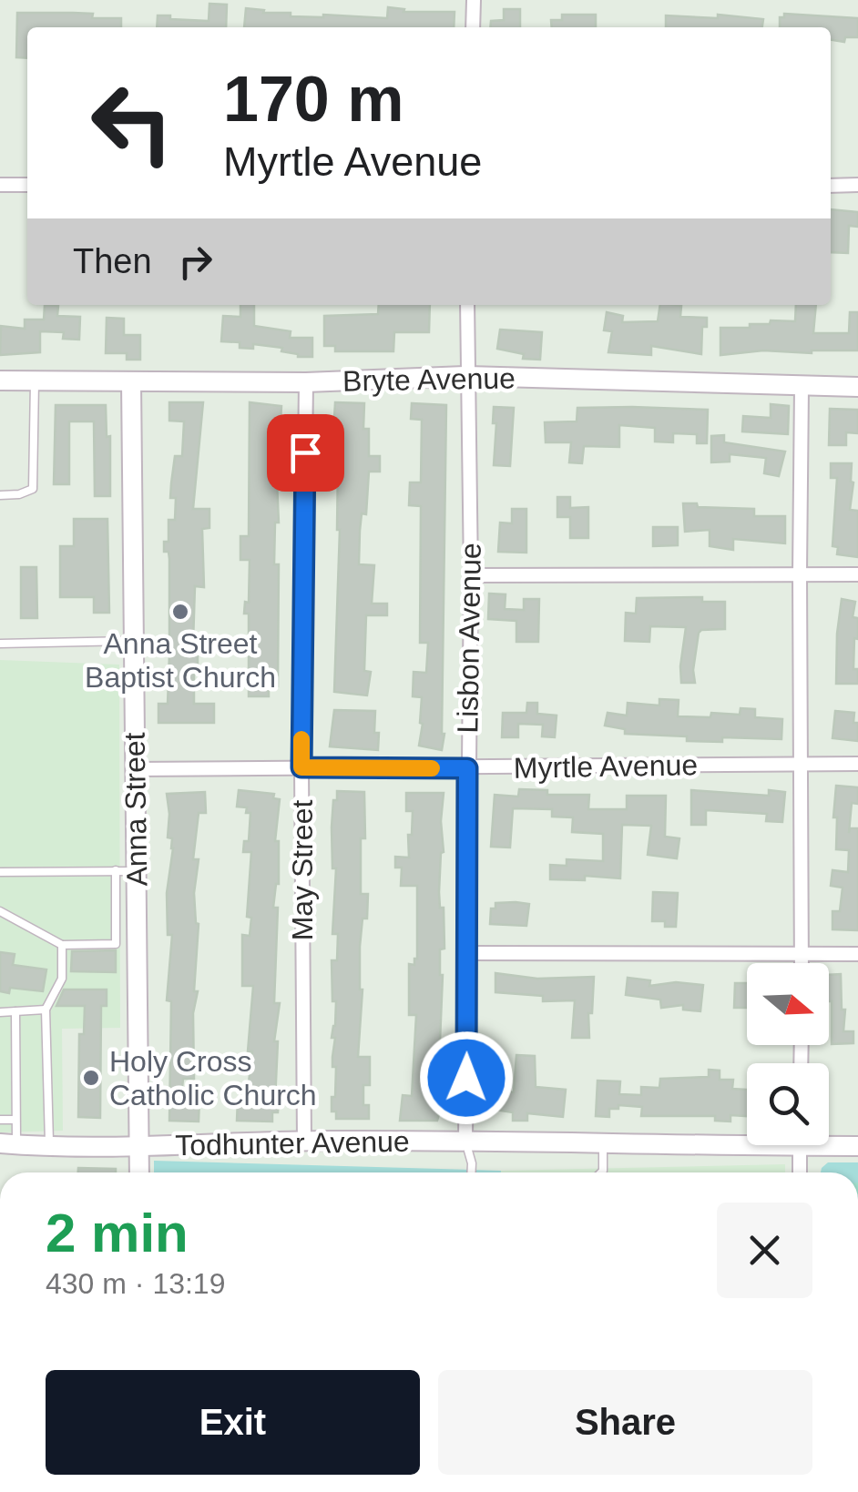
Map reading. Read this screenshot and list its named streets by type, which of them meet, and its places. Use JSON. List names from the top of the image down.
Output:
{
  "streets": {
    "street": [
      "Bryte Avenue",
      "Lisbon Avenue",
      "Myrtle Avenue",
      "Anna Street",
      "May Street",
      "Todhunter Avenue"
    ]
  },
  "crossings": [
    ["Bryte Avenue", "Lisbon Avenue"],
    ["Bryte Avenue", "Anna Street"],
    ["Bryte Avenue", "May Street"],
    ["Lisbon Avenue", "Myrtle Avenue"],
    ["Lisbon Avenue", "Todhunter Avenue"],
    ["Myrtle Avenue", "Anna Street"],
    ["Myrtle Avenue", "May Street"],
    ["Anna Street", "Todhunter Avenue"],
    ["May Street", "Todhunter Avenue"]
  ],
  "places": ["Anna Street Baptist Church", "Holy Cross Catholic Church"],
  "north": "right",
  "page": {
    "turn": ["170 m", "Myrtle Avenue"],
    "then": "Then",
    "heading": ["2 min", "430 m · 13:19"],
    "buttons": ["Exit", "Share"]
  }
}
